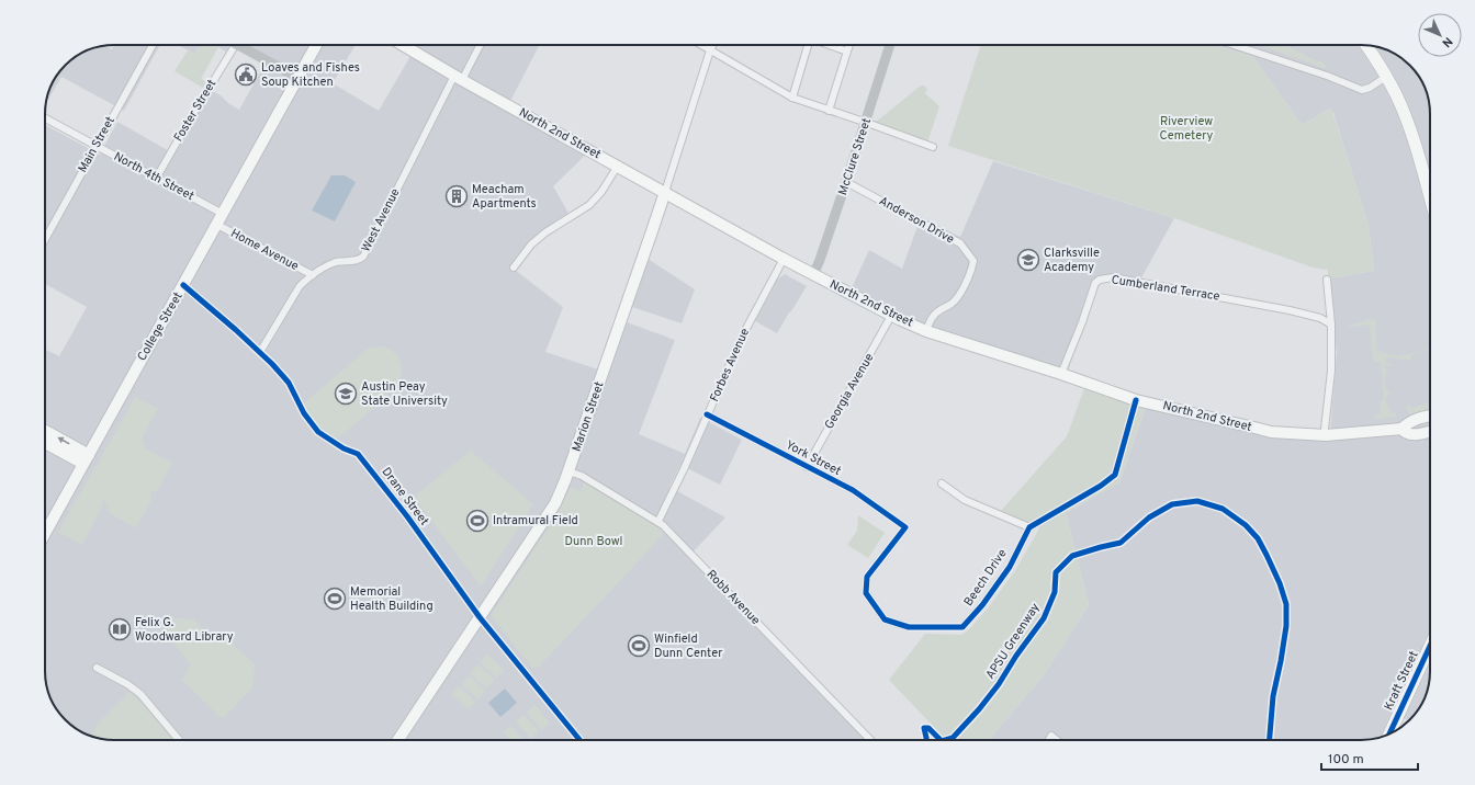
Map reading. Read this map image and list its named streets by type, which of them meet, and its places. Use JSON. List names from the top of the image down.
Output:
{
  "streets": {
    "highway": ["Kraft Street"],
    "main road": [
      "North 2nd Street",
      "McClure Street",
      "College Street",
      "Marion Street"
    ],
    "street": [
      "Foster Street",
      "Main Street",
      "North 4th Street",
      "West Avenue",
      "Anderson Drive",
      "Home Avenue",
      "Cumberland Terrace",
      "Forbes Avenue",
      "Georgia Avenue",
      "York Street",
      "Drane Street",
      "Beech Drive",
      "Robb Avenue"
    ],
    "cycle path": ["APSU Greenway"]
  },
  "crossings": [
    ["Foster Street", "North 4th Street"],
    ["North 2nd Street", "McClure Street"],
    ["North 2nd Street", "West Avenue"],
    ["North 2nd Street", "Anderson Drive"],
    ["North 2nd Street", "Cumberland Terrace"],
    ["North 2nd Street", "Forbes Avenue"],
    ["North 2nd Street", "Georgia Avenue"],
    ["North 2nd Street", "Marion Street"],
    ["Main Street", "North 4th Street"],
    ["McClure Street", "Anderson Drive"],
    ["North 4th Street", "College Street"],
    ["West Avenue", "Home Avenue"],
    ["West Avenue", "Drane Street"],
    ["Home Avenue", "College Street"],
    ["College Street", "Drane Street"],
    ["Forbes Avenue", "York Street"],
    ["Forbes Avenue", "Robb Avenue"],
    ["Georgia Avenue", "York Street"],
    ["Marion Street", "Drane Street"],
    ["Marion Street", "Robb Avenue"],
    ["York Street", "Beech Drive"]
  ],
  "parks": ["Riverview Cemetery", "Dunn Bowl"],
  "places": {
    "public building": ["Loaves and Fishes Soup Kitchen"],
    "building": ["Meacham Apartments"],
    "school or university": ["Clarksville Academy", "Austin Peay State University"],
    "sports": ["Intramural Field", "Memorial Health Building", "Winfield Dunn Center"],
    "library": ["Felix G. Woodward Library"]
  },
  "scale_bar": "100 m",
  "north": "bottom right"
}
